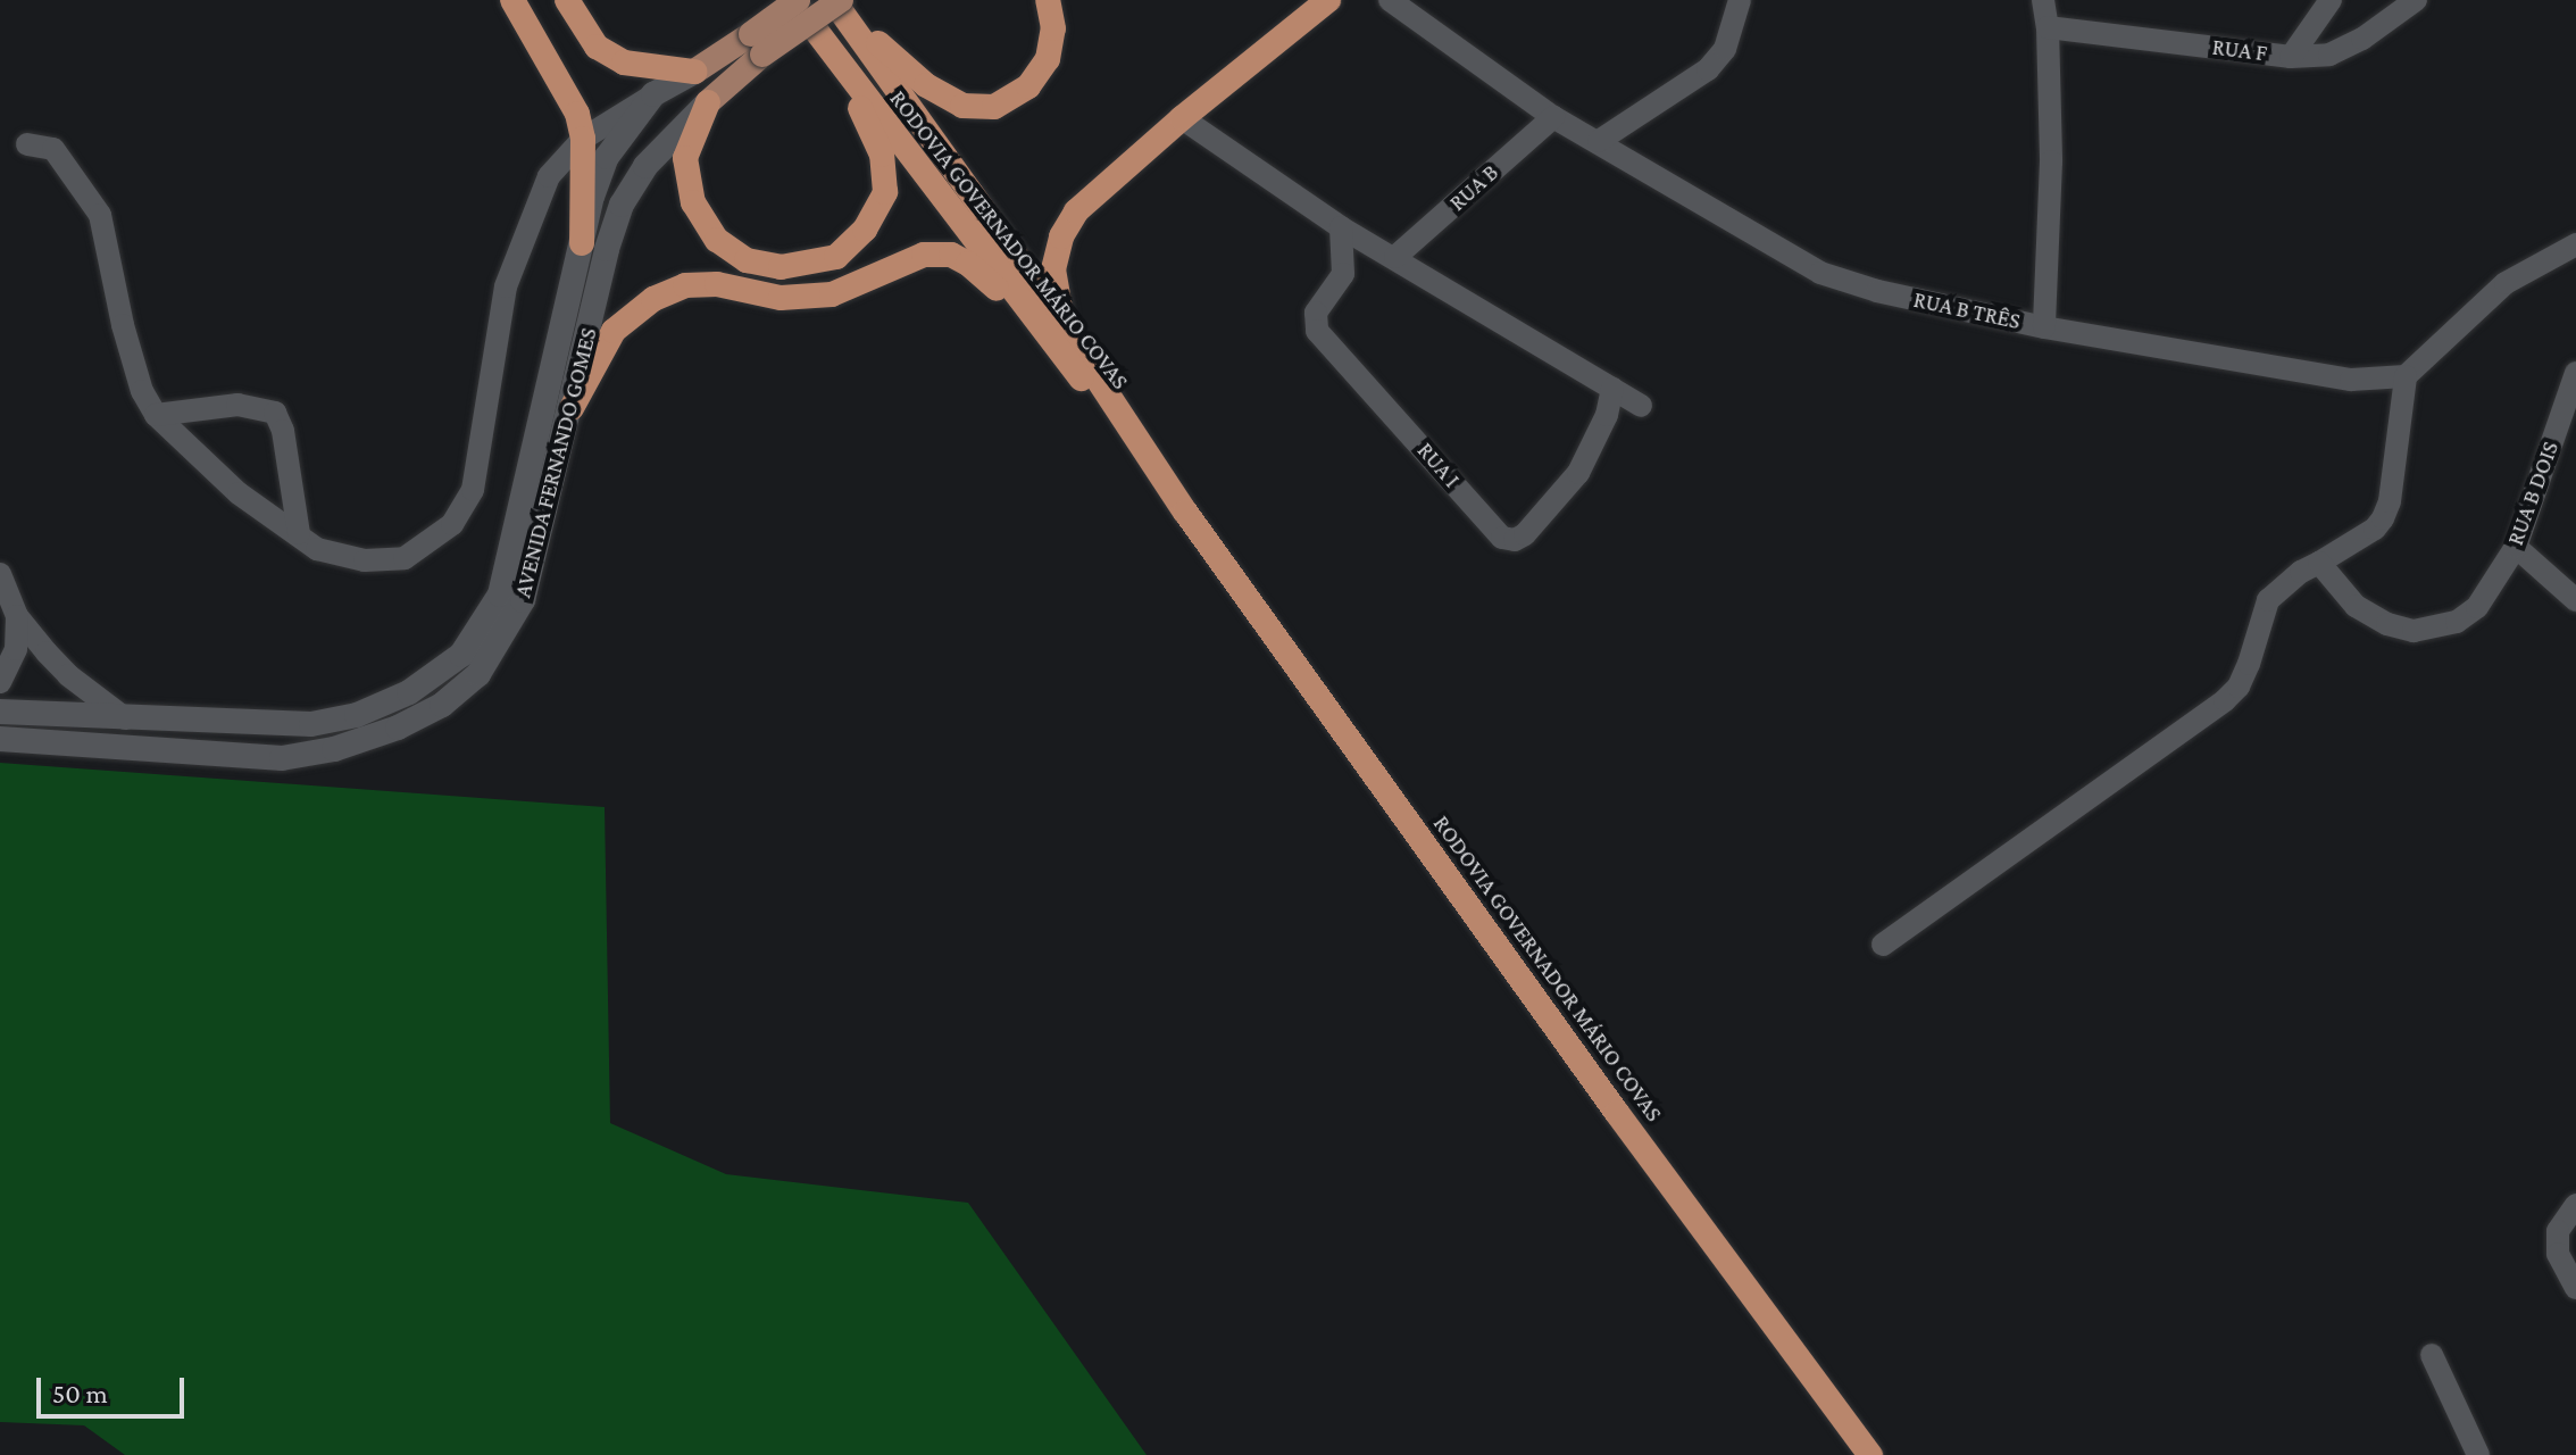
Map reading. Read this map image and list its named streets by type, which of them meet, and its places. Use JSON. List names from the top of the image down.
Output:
{
  "streets": {
    "highway": ["RODOVIA GOVERNADOR MÁRIO COVAS"],
    "street": [
      "RUA F",
      "RUA B",
      "RUA B TRÊS",
      "AVENIDA FERNANDO GOMES",
      "RUA I",
      "RUA B DOIS"
    ]
  },
  "crossings": [
    ["RUA B", "RUA B TRÊS"],
    ["RODOVIA GOVERNADOR MÁRIO COVAS", "AVENIDA FERNANDO GOMES"]
  ],
  "scale_bar": "50 m"
}
